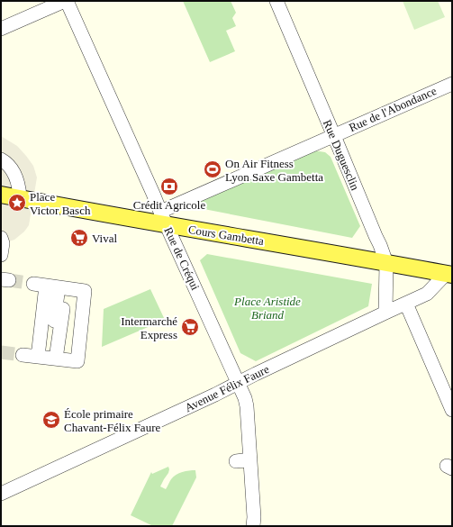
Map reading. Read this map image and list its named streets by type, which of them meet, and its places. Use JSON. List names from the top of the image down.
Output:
{
  "streets": {
    "main road": ["Cours Gambetta"],
    "street": [
      "Rue de l'Abondance",
      "Rue Duguesclin",
      "Rue de Créqui",
      "Avenue Félix Faure"
    ]
  },
  "crossings": [
    ["Rue de l'Abondance", "Rue Duguesclin"],
    ["Rue Duguesclin", "Cours Gambetta"],
    ["Rue Duguesclin", "Avenue Félix Faure"],
    ["Cours Gambetta", "Rue de Créqui"],
    ["Cours Gambetta", "Avenue Félix Faure"],
    ["Rue de Créqui", "Avenue Félix Faure"]
  ],
  "parks": ["Place Aristide Briand"],
  "places": {
    "sports": ["On Air Fitness Lyon Saxe Gambetta"],
    "bank": ["Crédit Agricole"],
    "place": ["Place Victor Basch"],
    "supermarket": ["Vival", "Intermarché Express"],
    "school or university": ["École primaire Chavant-Félix Faure"]
  }
}
